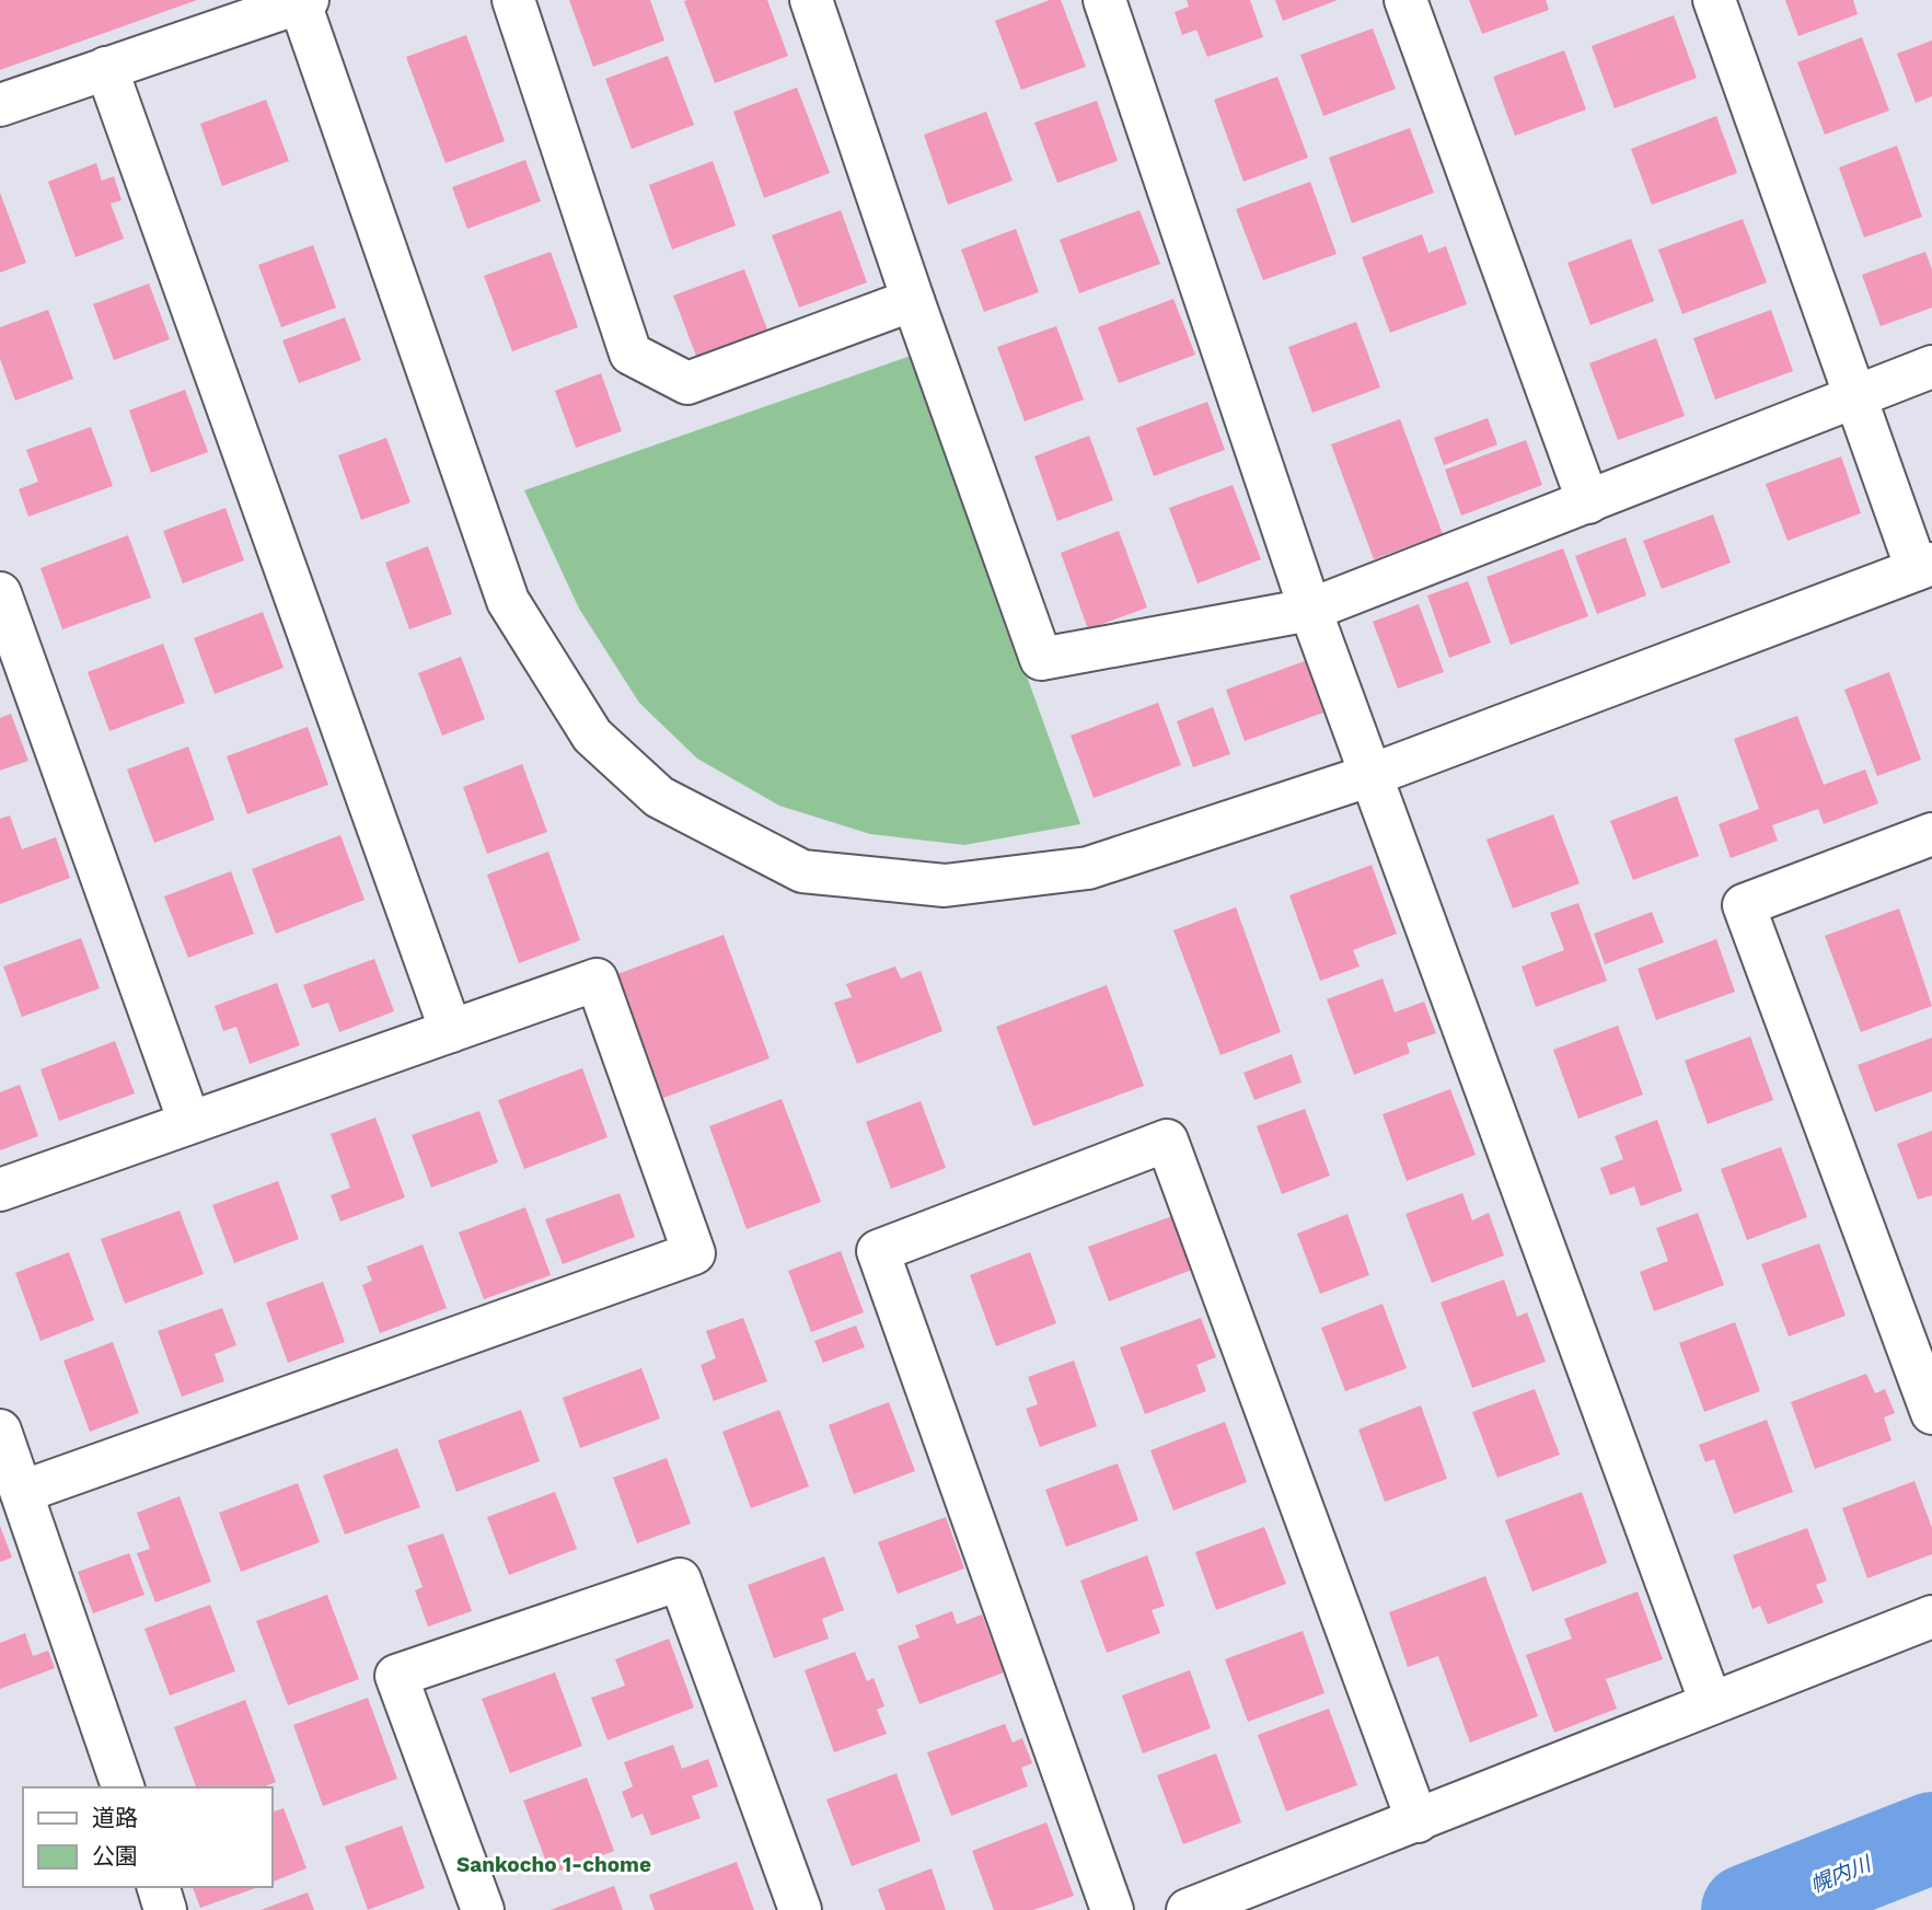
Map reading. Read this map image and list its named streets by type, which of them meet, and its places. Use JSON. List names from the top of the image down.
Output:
{
  "districts": ["Sankocho 1-chome"],
  "water": ["幌内川"],
  "legend": ["道路", "公園"]
}
